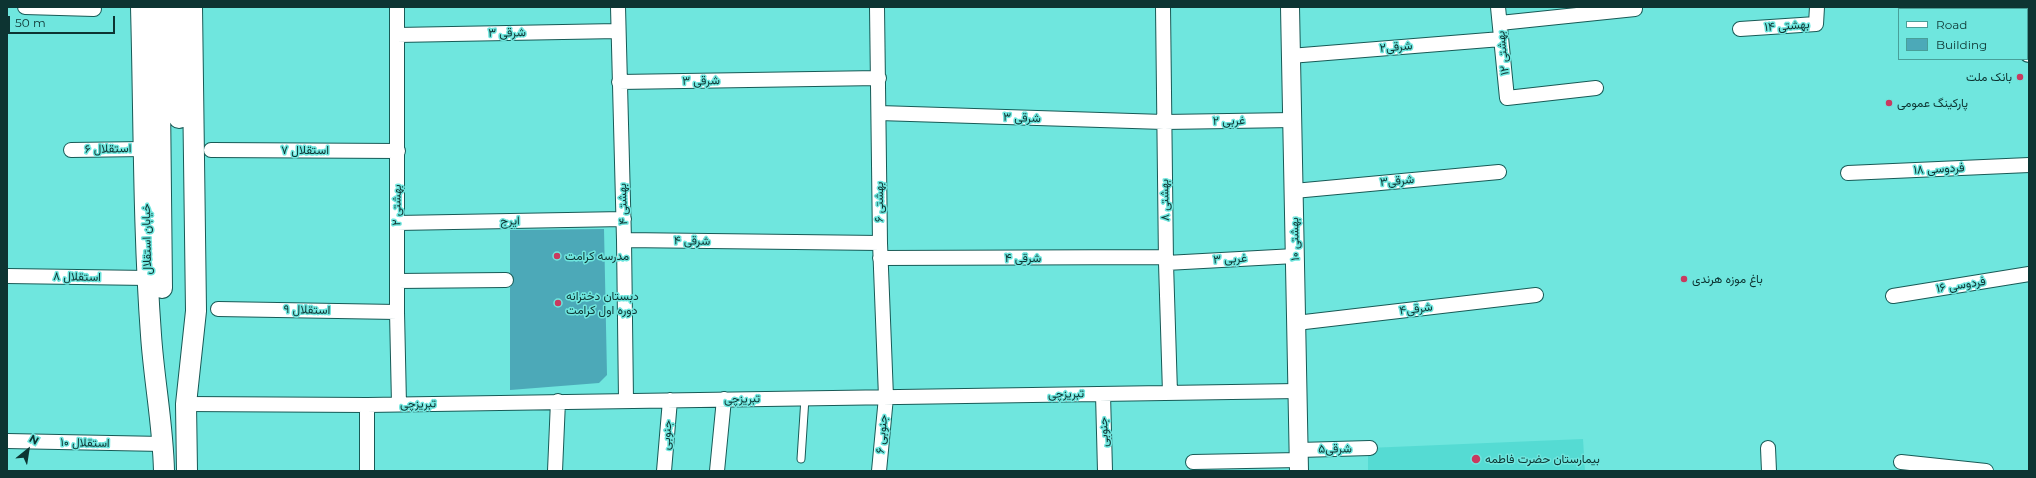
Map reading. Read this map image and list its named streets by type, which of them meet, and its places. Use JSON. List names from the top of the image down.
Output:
{
  "streets": {
    "main road": ["خیابان استقلال"],
    "street": [
      "بهشتی ۱۴",
      "۳ شرقی",
      "شرقی۲",
      "بهشتی ۱۲",
      "شرقی ۳",
      "غربی ۲",
      "استقلال ۶",
      "استقلال ۷",
      "فردوسی ۱۸",
      "شرقی۳",
      "بهشتی ۸",
      "بهشتی ۶",
      "بهشتی ۴",
      "بهشتی ۲",
      "ایرج",
      "بهشتی ۱۰",
      "شرقی ۴",
      "غربی ۳",
      "استقلال ۸",
      "فردوسی ۱۶",
      "شرقی۴",
      "استقلال ۹",
      "تبریزچی",
      "جنوبی",
      "جنوبی ۶",
      "استقلال ۱۰",
      "شرقی۵"
    ]
  },
  "crossings": [
    ["۳ شرقی", "بهشتی ۴"],
    ["۳ شرقی", "بهشتی ۲"],
    ["شرقی۲", "بهشتی ۱۲"],
    ["شرقی۲", "بهشتی ۱۰"],
    ["شرقی ۳", "غربی ۲"],
    ["شرقی ۳", "بهشتی ۸"],
    ["شرقی ۳", "بهشتی ۶"],
    ["شرقی ۳", "بهشتی ۴"],
    ["غربی ۲", "بهشتی ۸"],
    ["غربی ۲", "بهشتی ۱۰"],
    ["استقلال ۶", "خیابان استقلال"],
    ["استقلال ۷", "بهشتی ۲"],
    ["شرقی۳", "بهشتی ۱۰"],
    ["بهشتی ۸", "شرقی ۴"],
    ["بهشتی ۸", "غربی ۳"],
    ["بهشتی ۸", "تبریزچی"],
    ["بهشتی ۶", "شرقی ۴"],
    ["بهشتی ۶", "تبریزچی"],
    ["بهشتی ۶", "جنوبی ۶"],
    ["بهشتی ۴", "ایرج"],
    ["بهشتی ۴", "شرقی ۴"],
    ["بهشتی ۴", "تبریزچی"],
    ["بهشتی ۲", "ایرج"],
    ["بهشتی ۲", "استقلال ۹"],
    ["بهشتی ۲", "تبریزچی"],
    ["خیابان استقلال", "استقلال ۸"],
    ["خیابان استقلال", "استقلال ۱۰"],
    ["بهشتی ۱۰", "غربی ۳"],
    ["بهشتی ۱۰", "شرقی۴"],
    ["بهشتی ۱۰", "تبریزچی"],
    ["بهشتی ۱۰", "شرقی۵"],
    ["شرقی ۴", "غربی ۳"],
    ["تبریزچی", "جنوبی"],
    ["تبریزچی", "جنوبی ۶"]
  ],
  "places": [
    "بانک ملت",
    "پارکینگ عمومی",
    "مدرسه کرامت",
    "باغ موزه هرندی",
    "دبستان دخترانه دوره اول کرامت",
    "بیمارستان حضرت فاطمه"
  ],
  "legend": ["Road", "Building"],
  "scale_bar": "50 m",
  "north": "top right"
}
